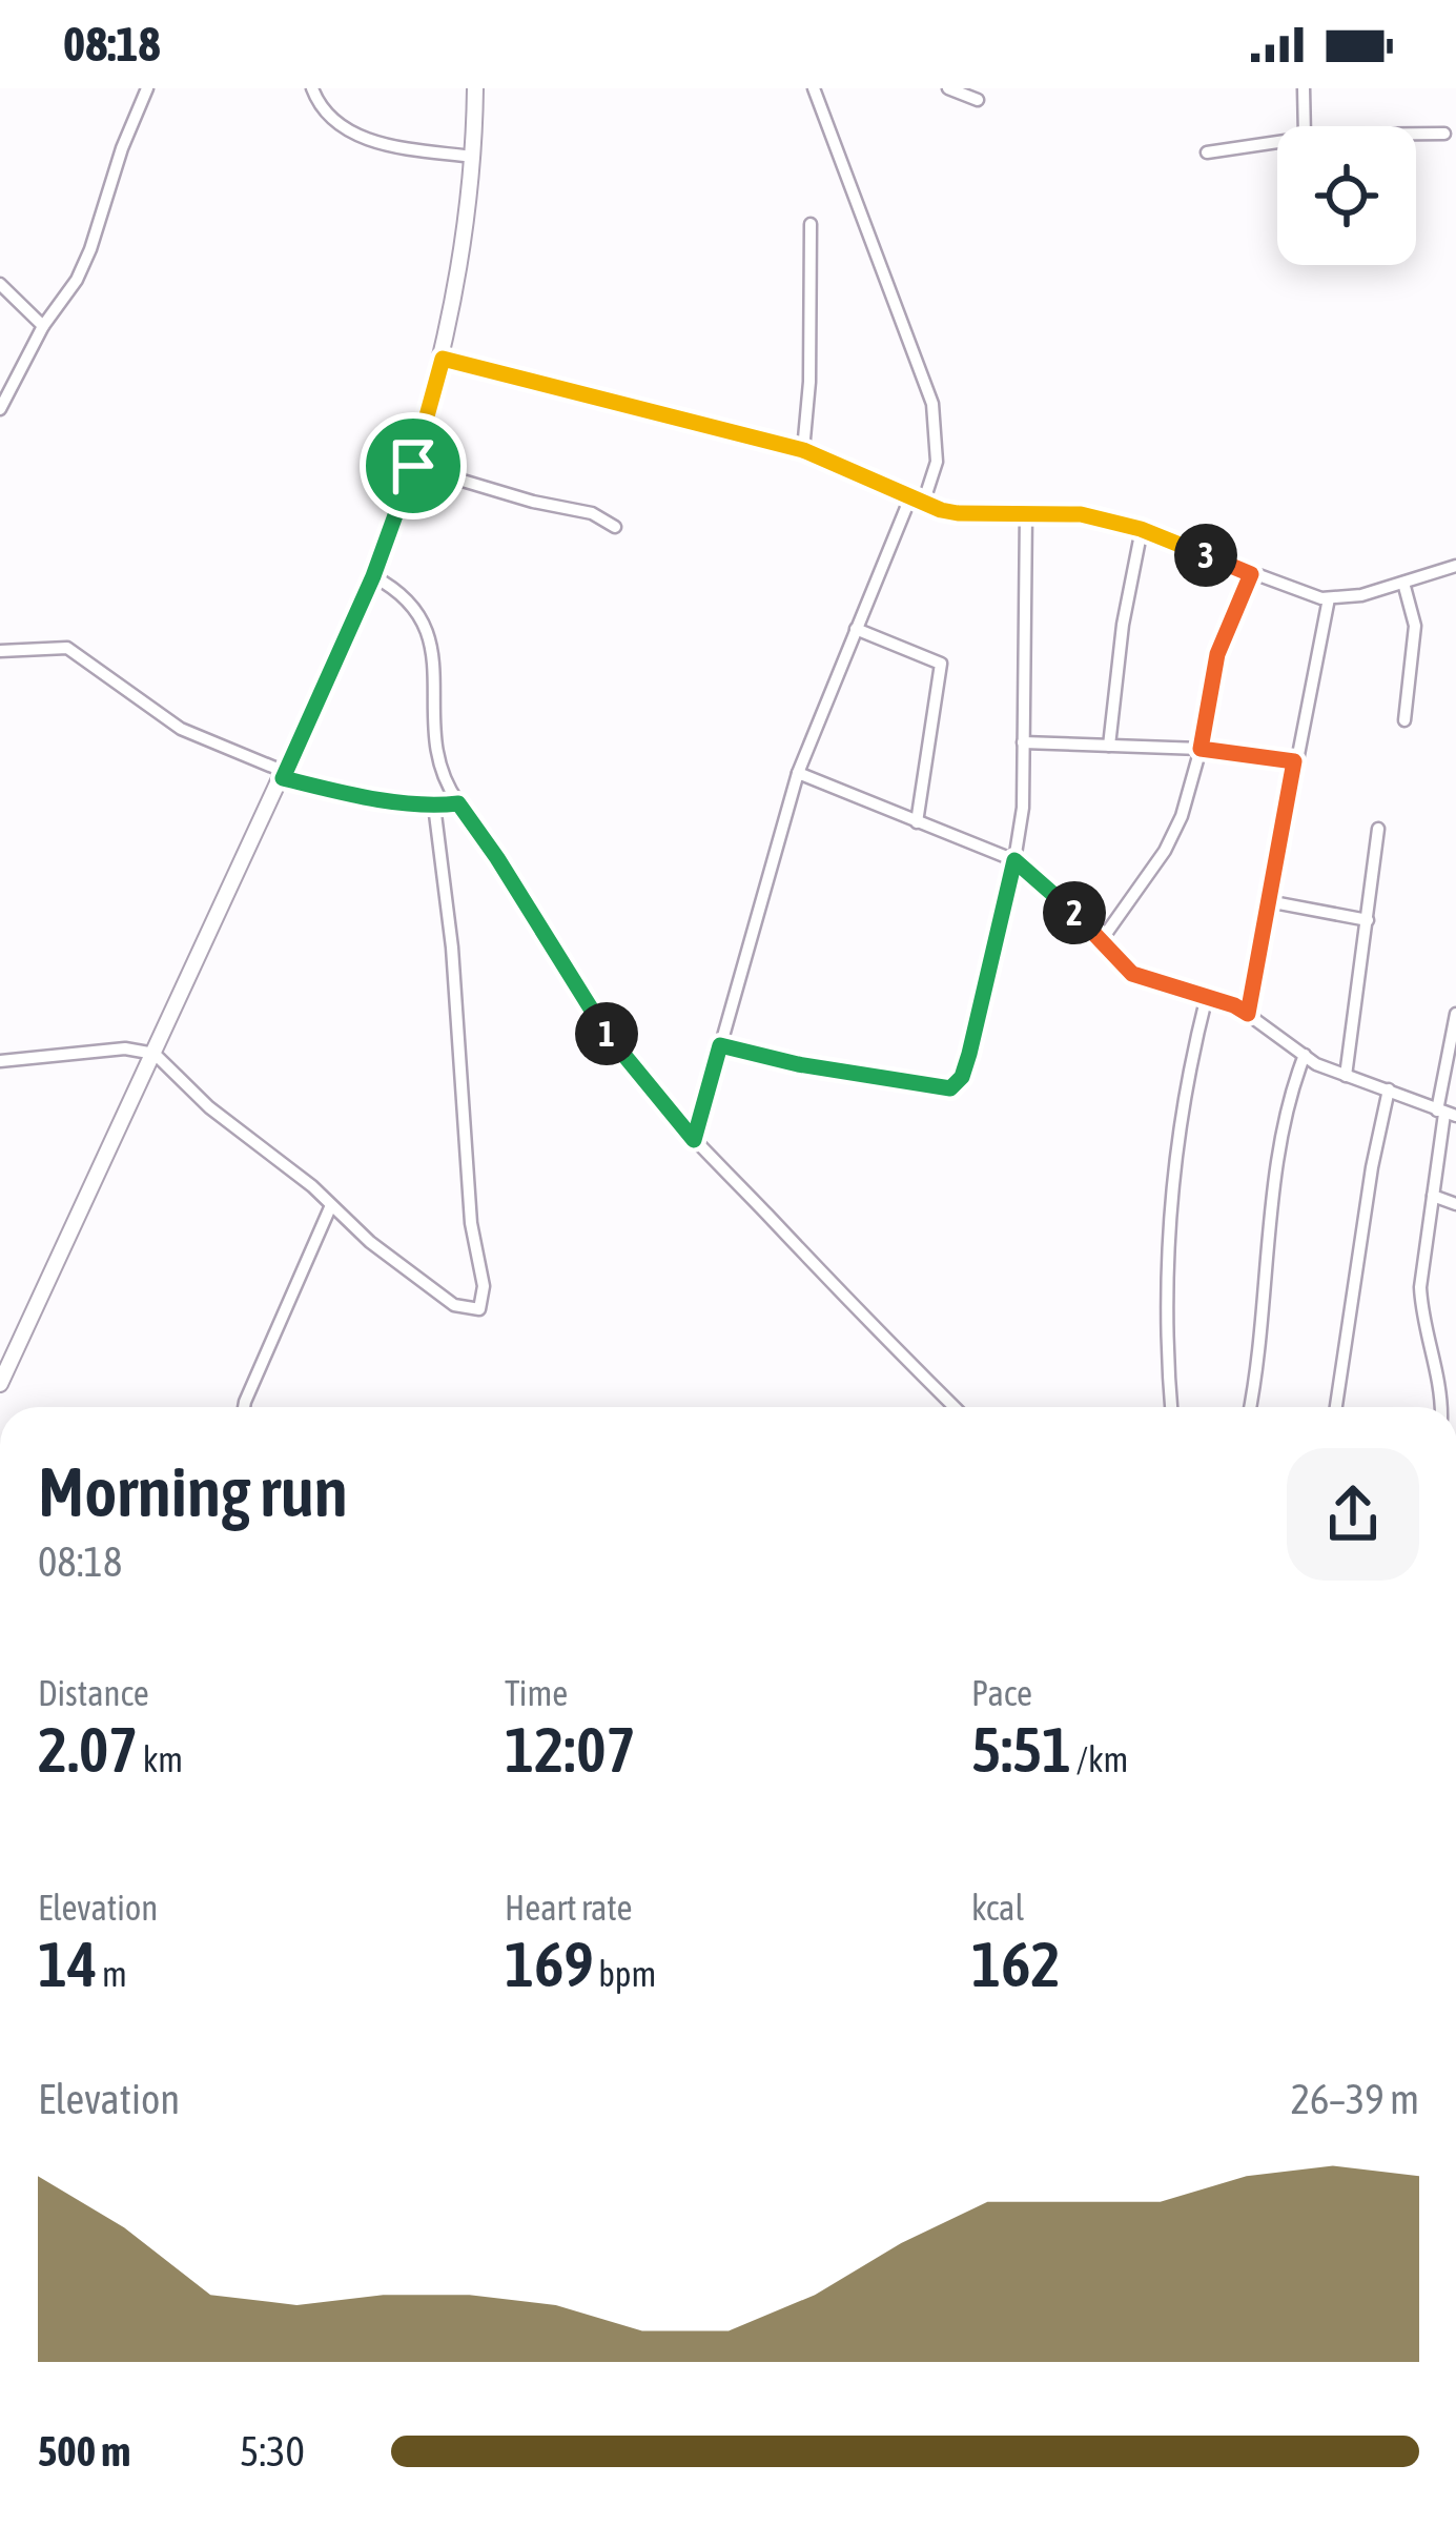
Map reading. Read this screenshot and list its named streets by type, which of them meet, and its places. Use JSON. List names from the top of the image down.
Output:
{
  "page": {
    "status": "08:18",
    "pins": ["3", "2", "1"],
    "heading": ["Morning run", "08:18"],
    "stats": [
      ["Distance", "2.07 km"],
      ["Time", "12:07"],
      ["Pace", "5:51 /km"],
      ["Elevation", "14 m"],
      ["Heart rate", "169 bpm"],
      ["kcal", "162"]
    ],
    "chart": ["Elevation", "26–39 m"],
    "list": [
      {
        "name": "500 m",
        "note": "5:30"
      }
    ]
  }
}
